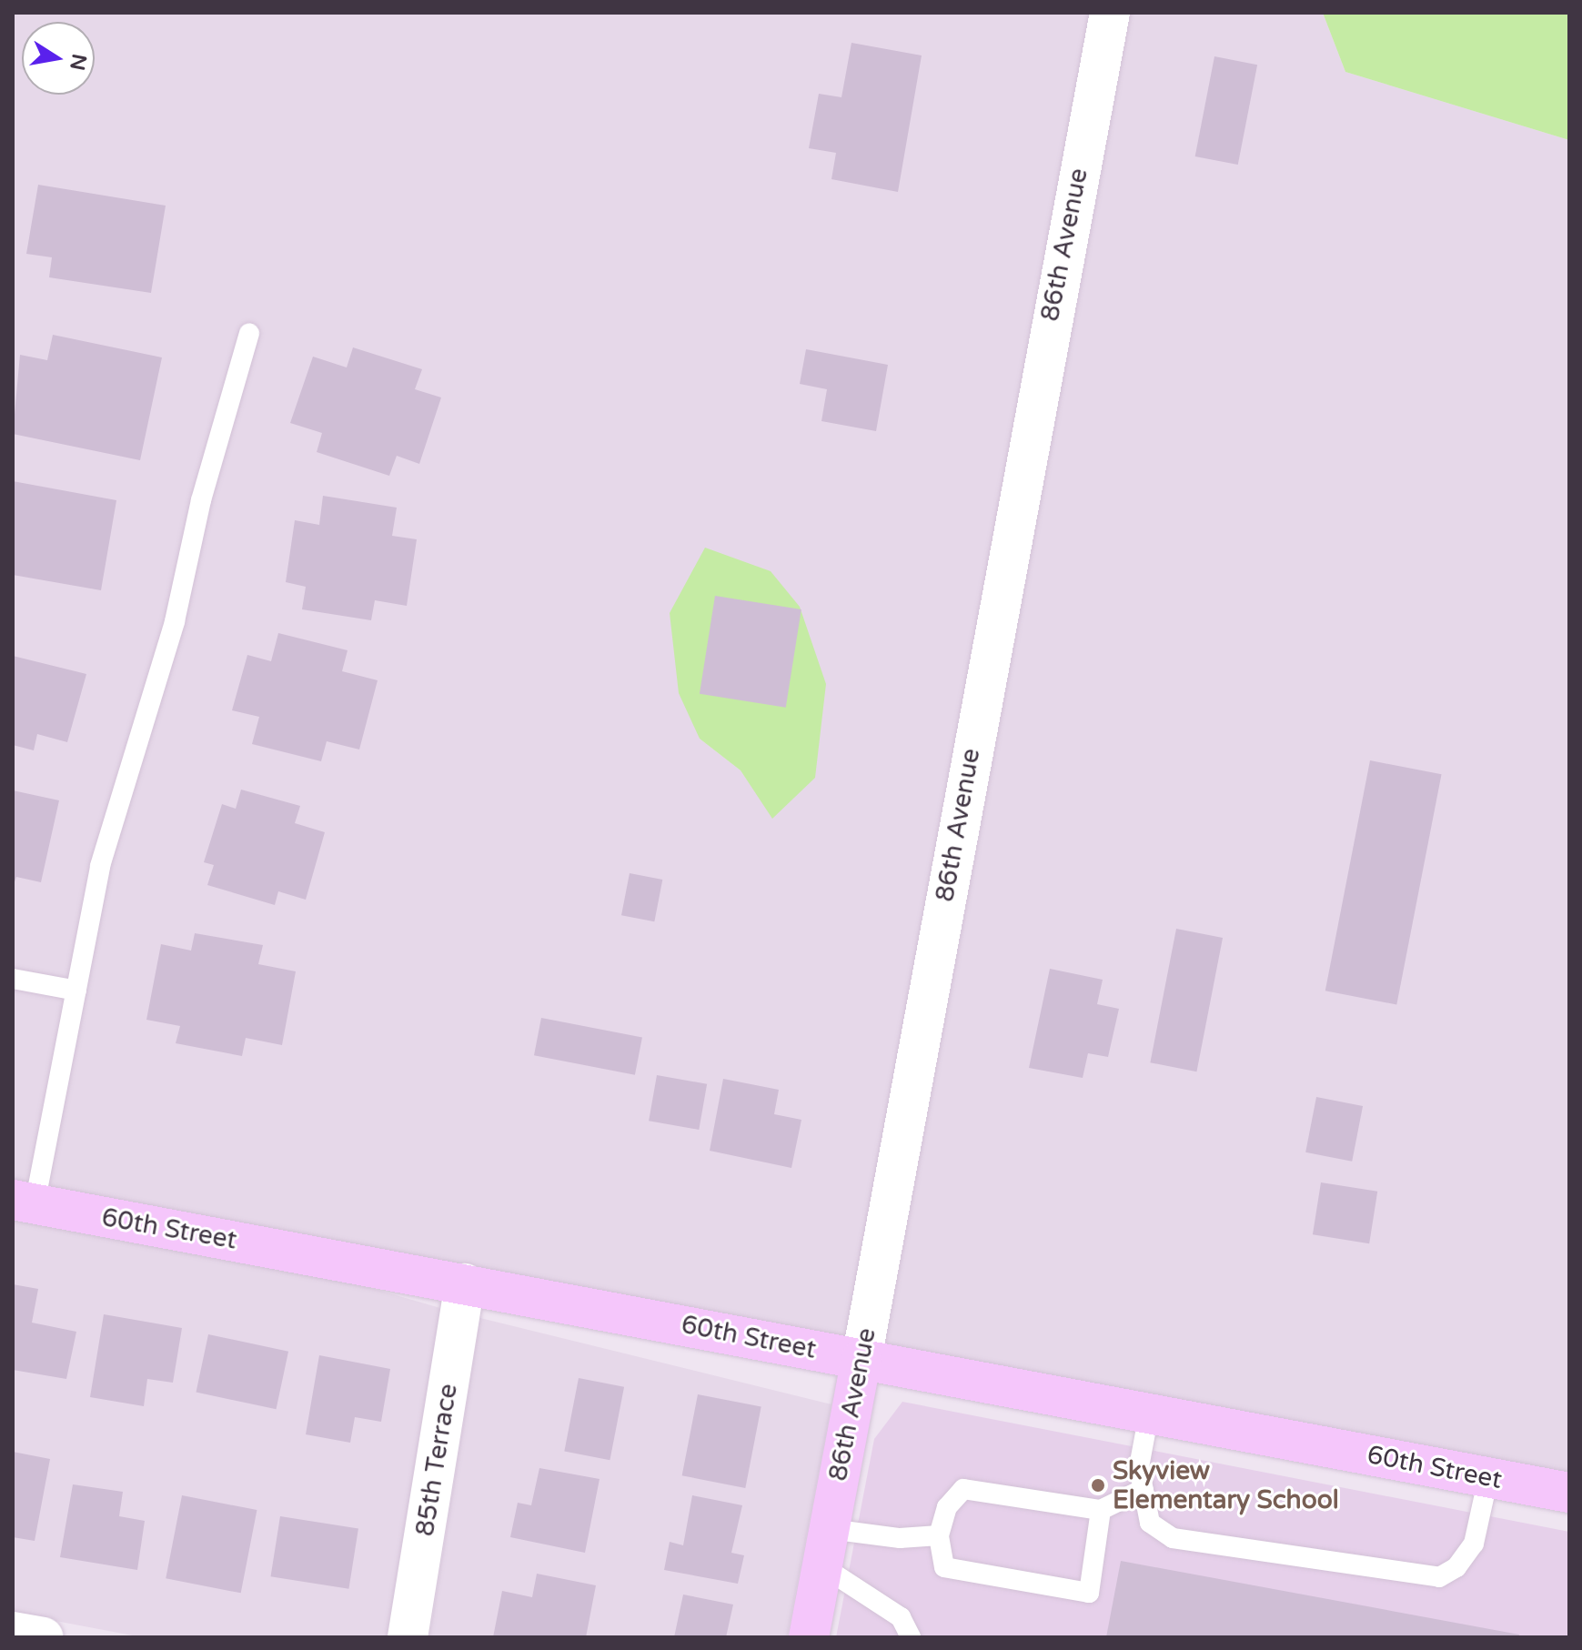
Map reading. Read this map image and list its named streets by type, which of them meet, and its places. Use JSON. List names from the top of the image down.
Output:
{
  "streets": {
    "street": ["86th Avenue", "60th Street", "85th Terrace"]
  },
  "crossings": [
    ["86th Avenue", "60th Street"],
    ["60th Street", "85th Terrace"]
  ],
  "places": ["Skyview Elementary School"],
  "north": "right"
}
